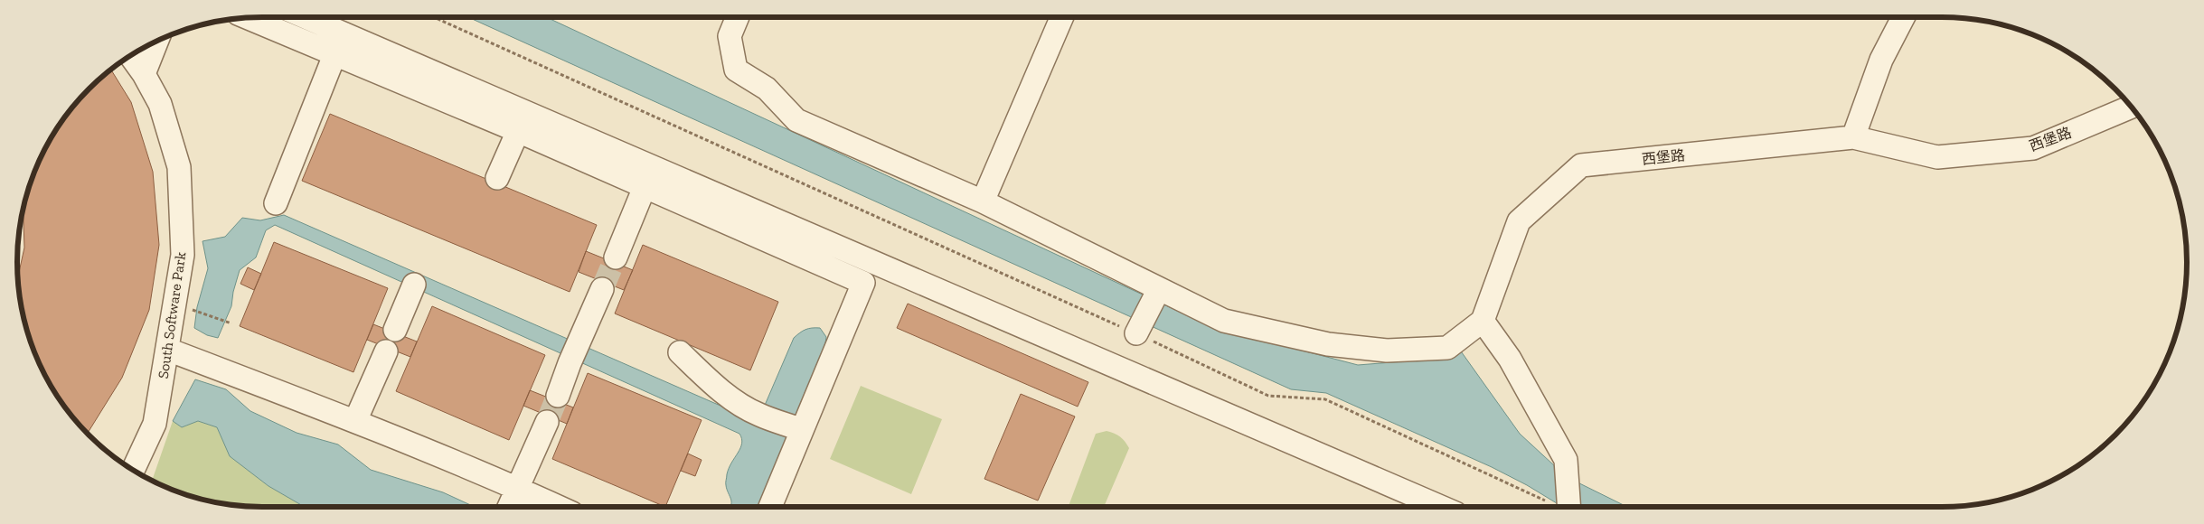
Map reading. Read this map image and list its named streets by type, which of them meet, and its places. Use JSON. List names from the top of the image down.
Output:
{
  "streets": {
    "street": ["西堡路", "South Software Park"]
  }
}
